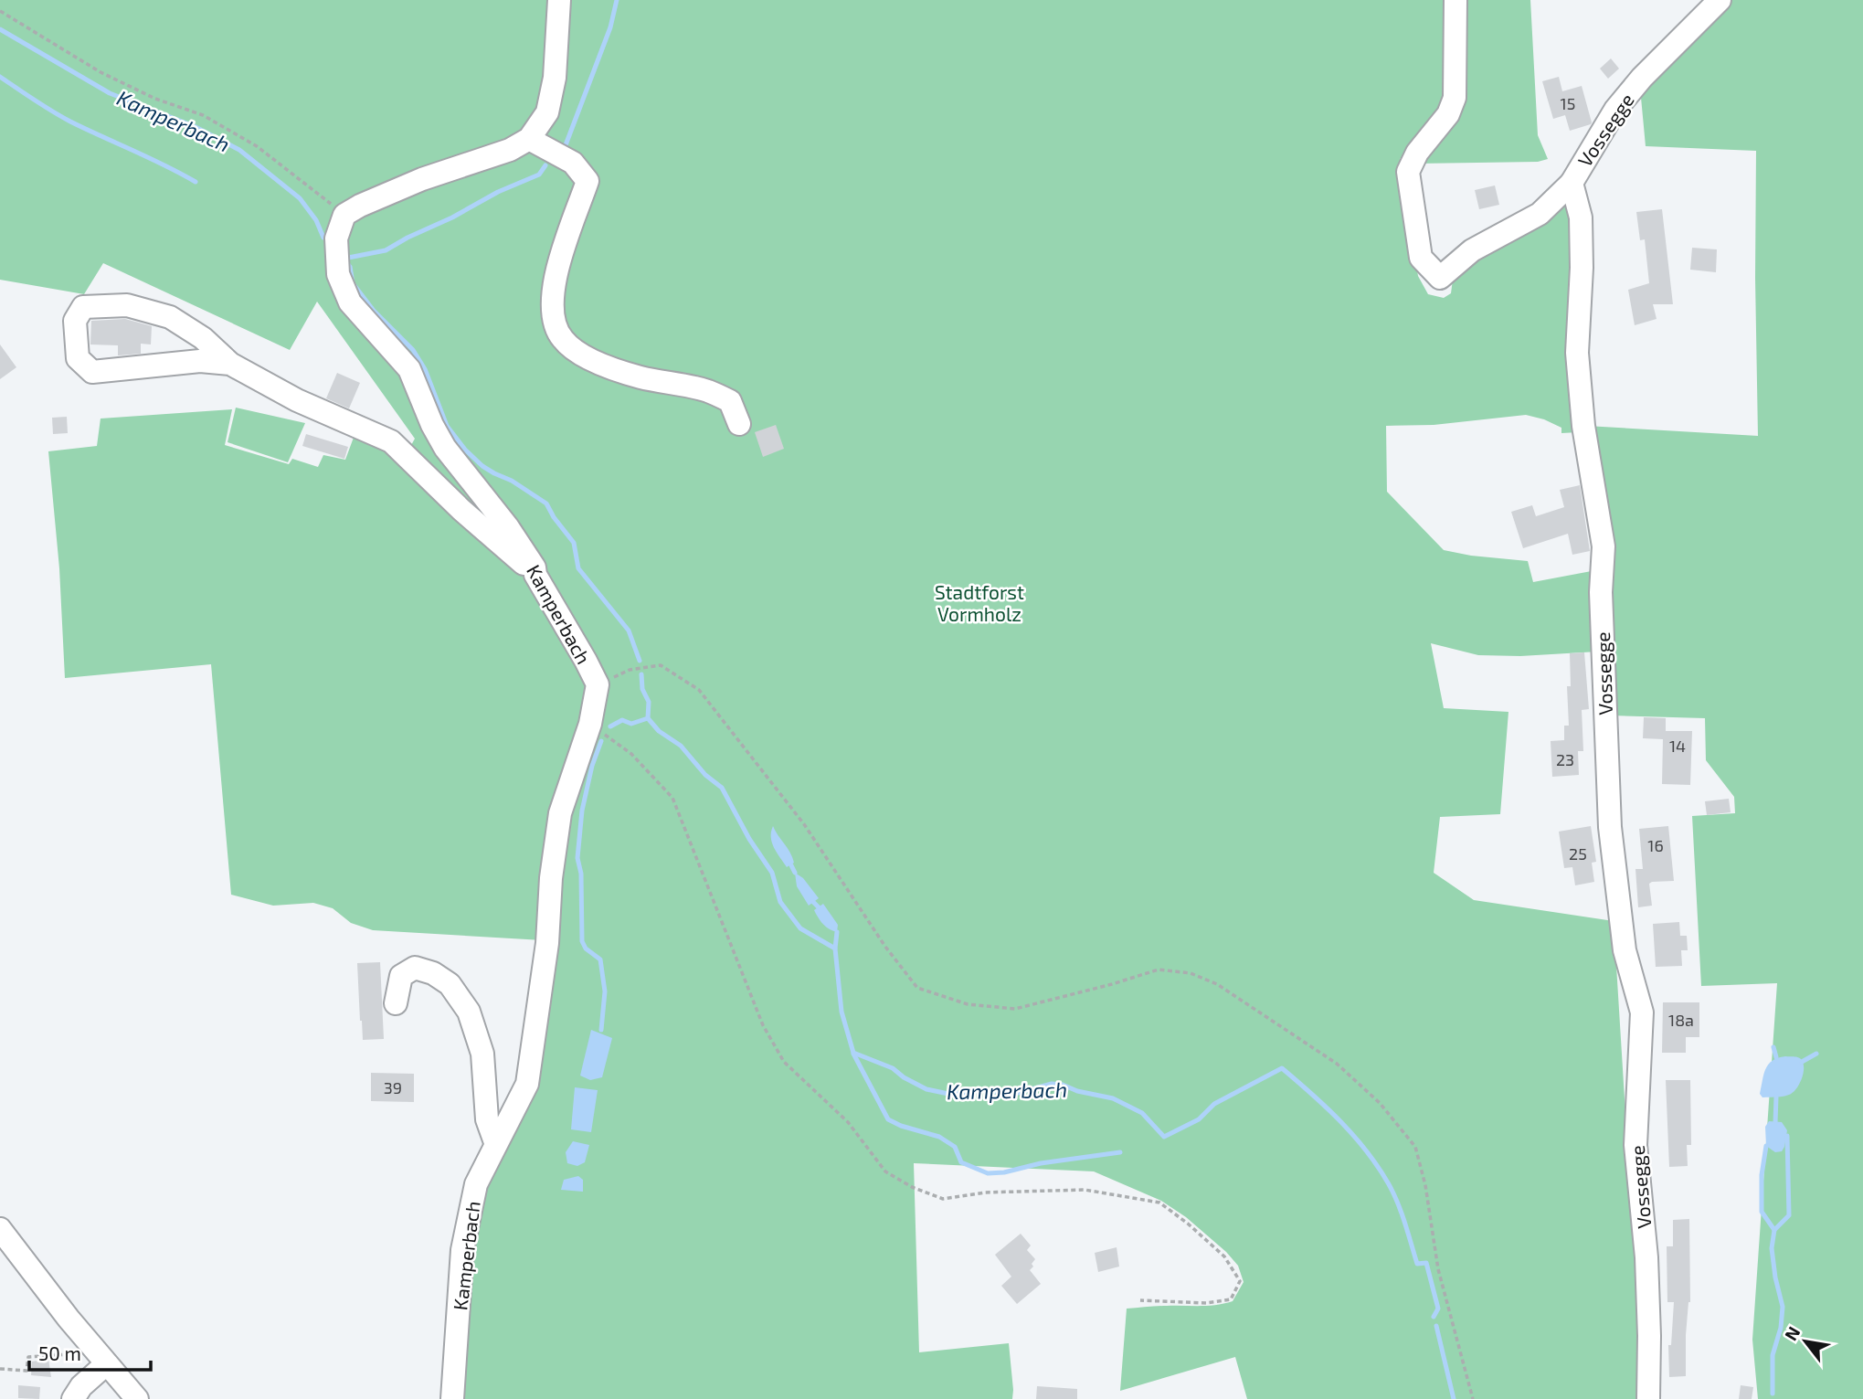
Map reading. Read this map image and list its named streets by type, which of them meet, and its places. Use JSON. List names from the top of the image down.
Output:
{
  "streets": {
    "street": ["Vossegge", "Kamperbach"]
  },
  "water": ["Kamperbach"],
  "parks": ["Stadtforst Vormholz"],
  "house_numbers": [
    "15",
    "14",
    "23",
    "16",
    "25",
    "18a",
    "39"
  ],
  "scale_bar": "50 m",
  "north": "top left"
}
